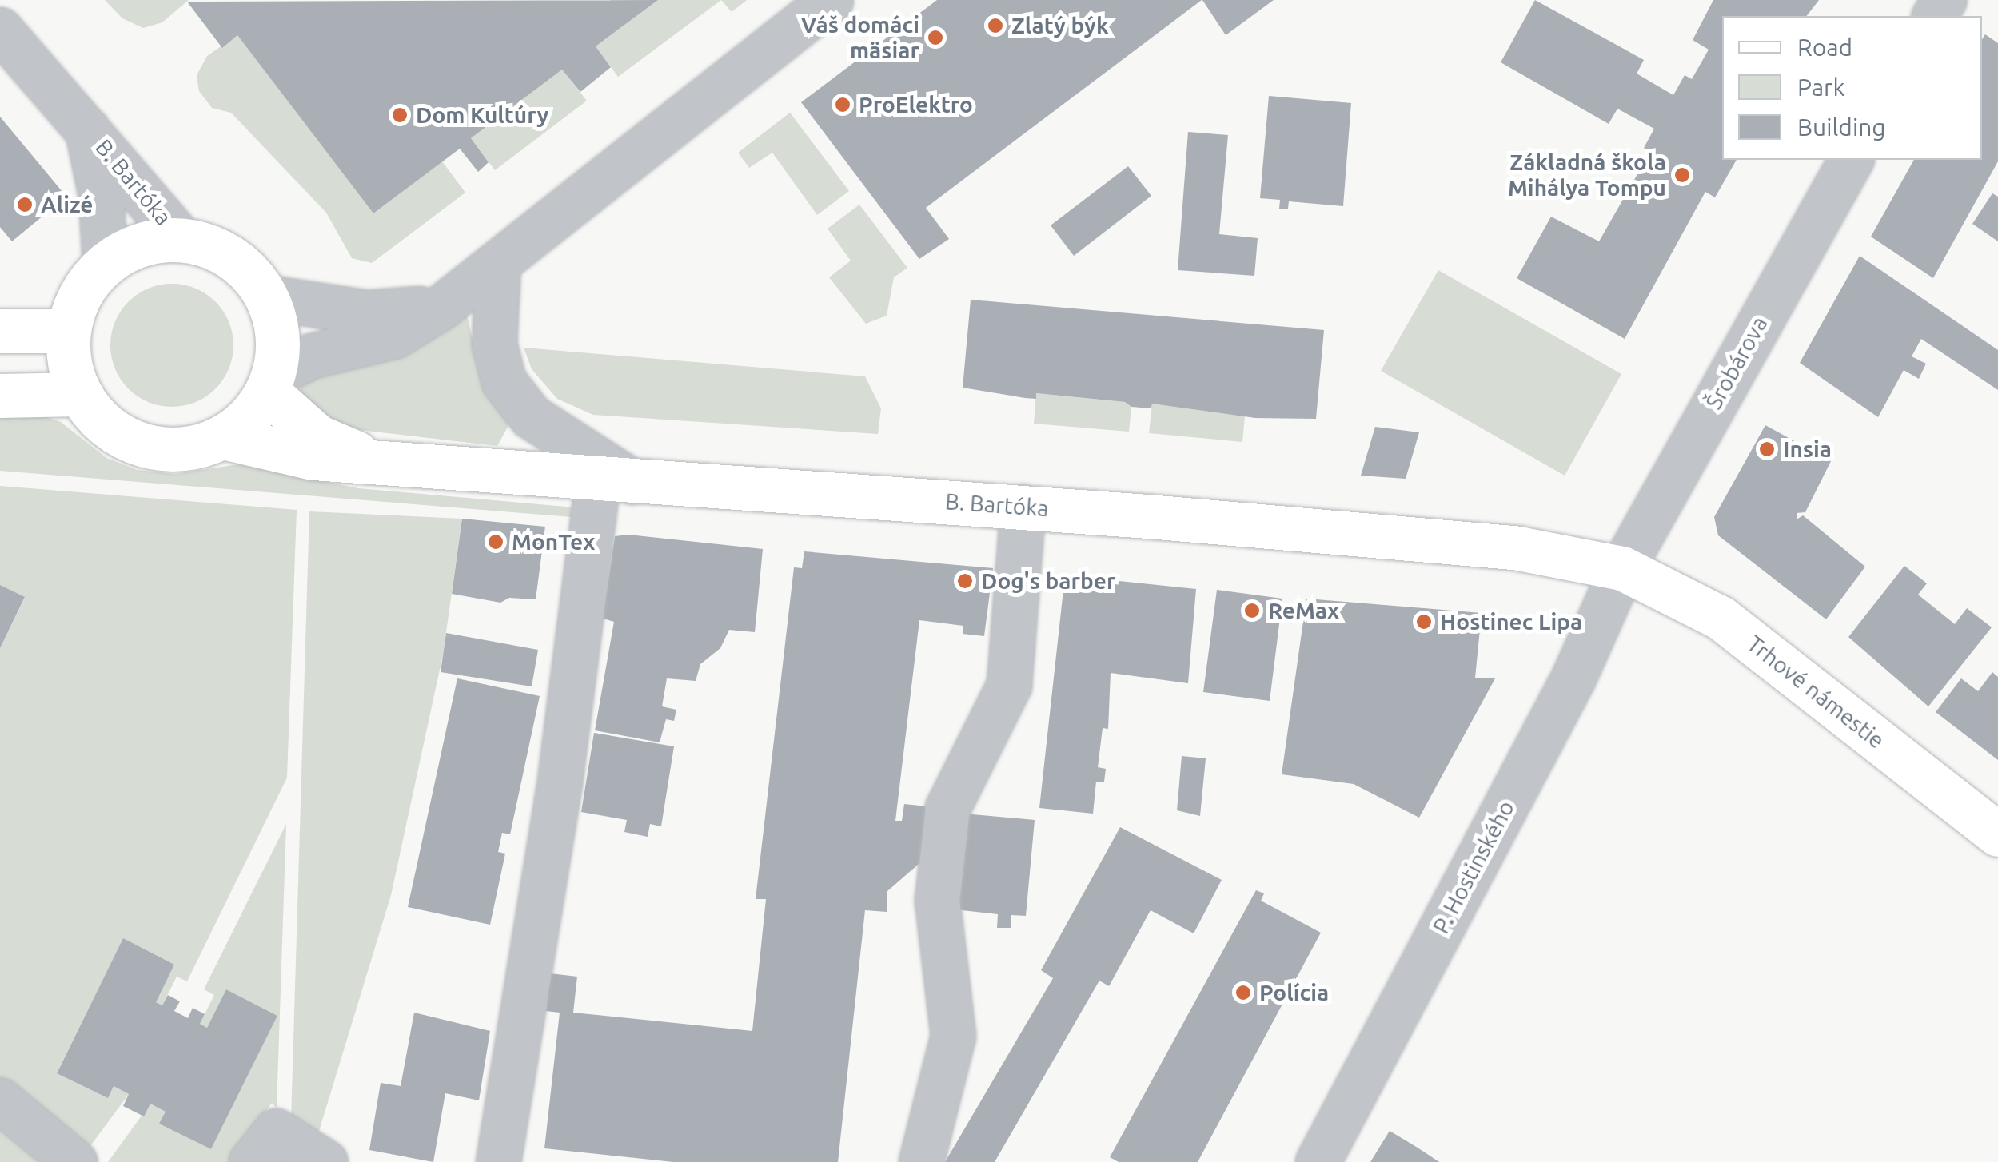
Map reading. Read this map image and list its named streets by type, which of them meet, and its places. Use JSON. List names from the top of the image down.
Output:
{
  "streets": {
    "main road": ["B. Bartóka", "Trhové námestie"],
    "street": ["Šrobárova", "P. Hostinského"]
  },
  "crossings": [
    ["B. Bartóka", "Šrobárova"],
    ["B. Bartóka", "Trhové námestie"],
    ["B. Bartóka", "P. Hostinského"],
    ["Šrobárova", "Trhové námestie"],
    ["Šrobárova", "P. Hostinského"],
    ["Trhové námestie", "P. Hostinského"]
  ],
  "places": [
    "Zlatý býk",
    "Váš domáci mäsiar",
    "ProElektro",
    "Dom Kultúry",
    "Základná škola Mihálya Tompu",
    "Alizé",
    "Insia",
    "MonTex",
    "Dog's barber",
    "ReMax",
    "Hostinec Lipa",
    "Polícia"
  ],
  "legend": ["Road", "Park", "Building"]
}
